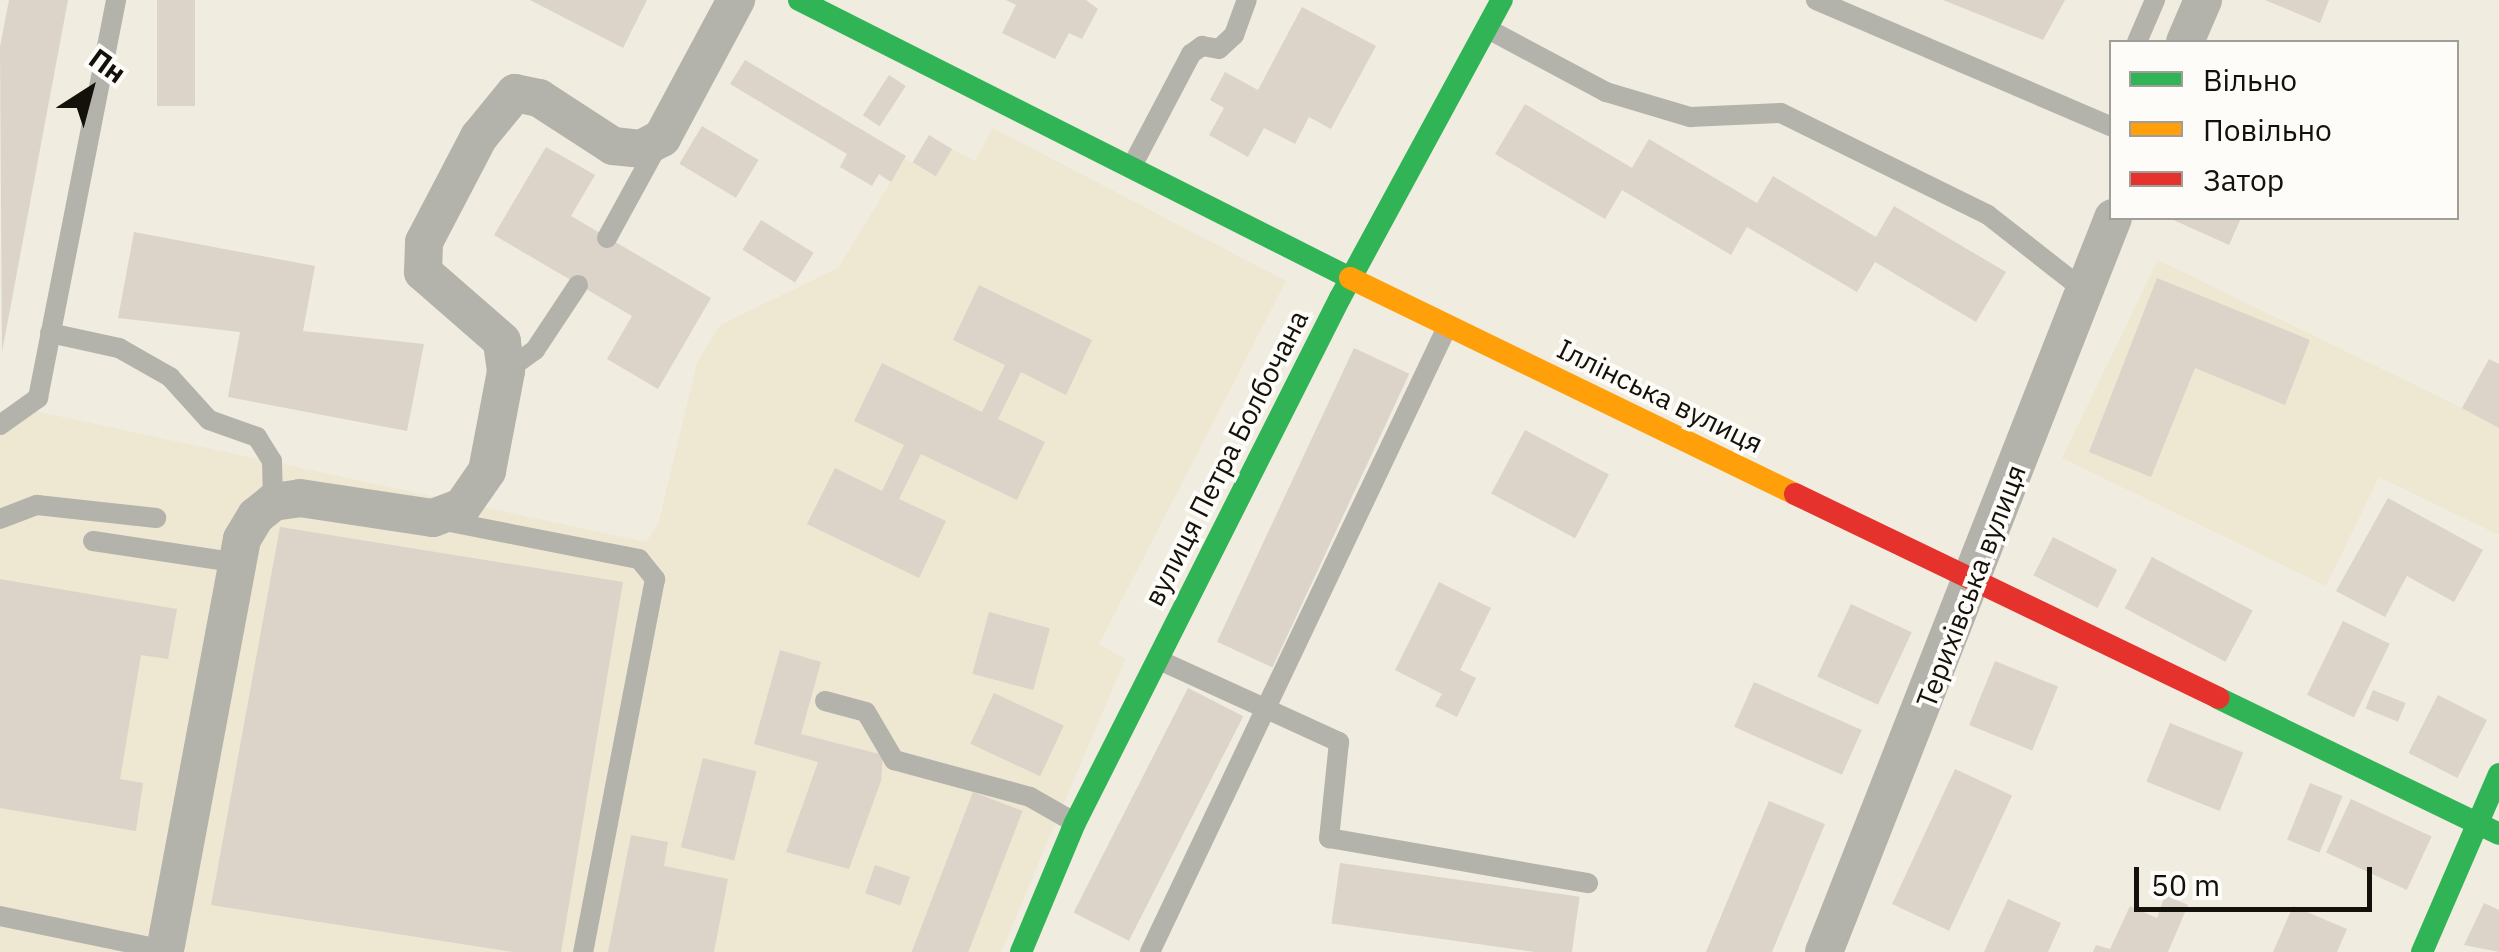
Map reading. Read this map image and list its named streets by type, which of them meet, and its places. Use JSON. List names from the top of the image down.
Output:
{
  "streets": {
    "street": ["Іллінська вулиця", "вулиця Петра Болбочана", "Терихівська вулиця"]
  },
  "crossings": [
    ["Іллінська вулиця", "вулиця Петра Болбочана"],
    ["Іллінська вулиця", "Терихівська вулиця"]
  ],
  "legend": ["Вільно", "Повільно", "Затор"],
  "scale_bar": "50 m",
  "north": "top right"
}
